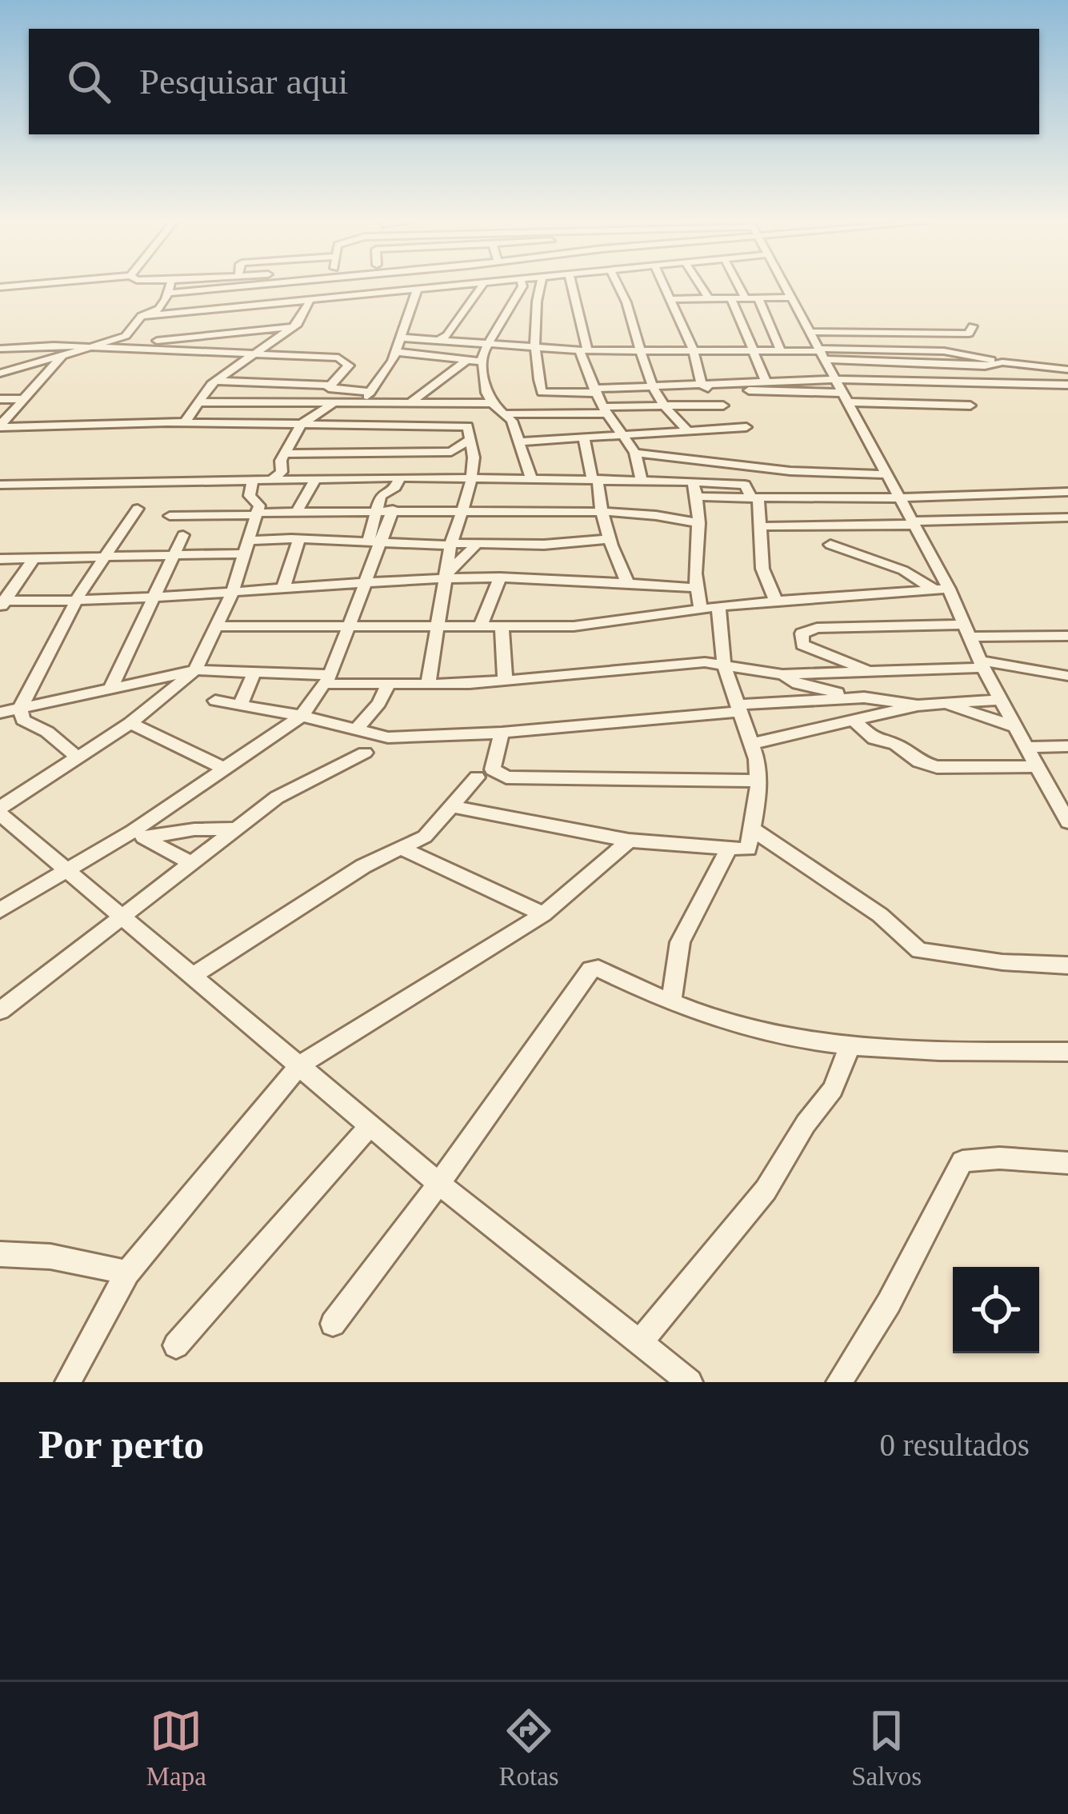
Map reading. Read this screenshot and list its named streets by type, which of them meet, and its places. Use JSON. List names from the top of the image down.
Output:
{
  "page": {
    "search": "Pesquisar aqui",
    "heading": ["Por perto", "0 resultados"],
    "nav": ["Mapa", "Rotas", "Salvos"]
  }
}
